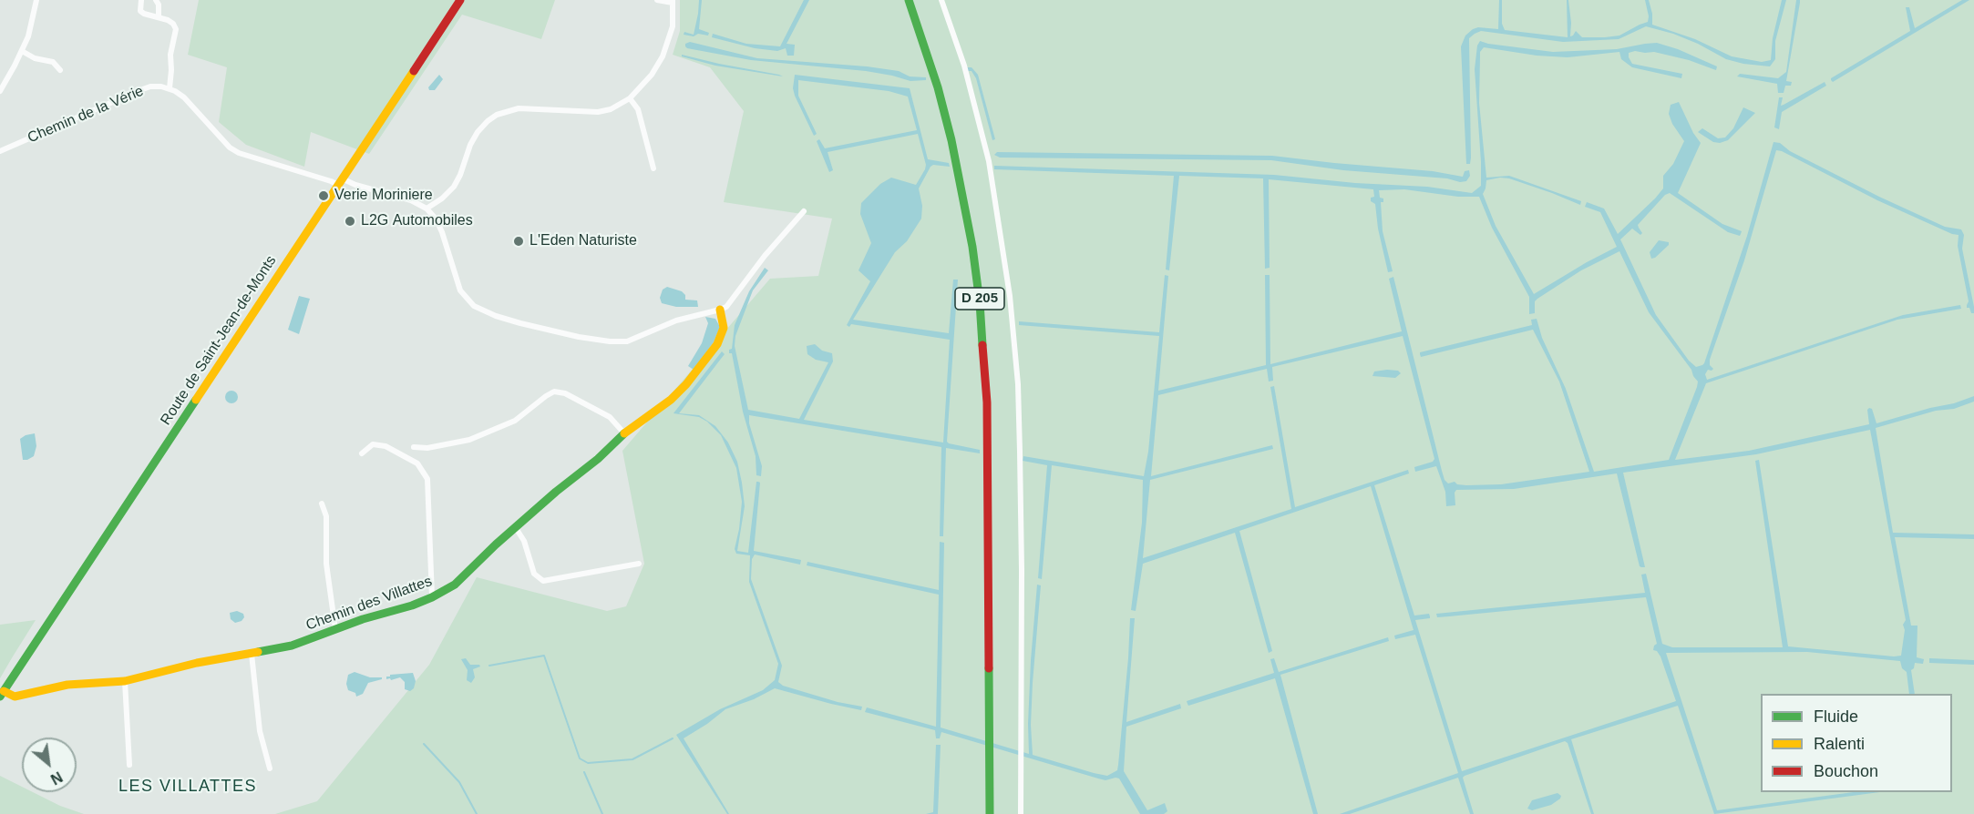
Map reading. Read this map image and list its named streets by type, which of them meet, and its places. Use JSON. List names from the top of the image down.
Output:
{
  "streets": {
    "main road": ["D 205", "Route de Saint-Jean-de-Monts", "Chemin des Villattes"],
    "street": ["Chemin de la Vérie"]
  },
  "crossings": [
    ["Route de Saint-Jean-de-Monts", "Chemin des Villattes"]
  ],
  "districts": ["LES VILLATTES"],
  "places": ["Verie Moriniere", "L2G Automobiles", "L'Eden Naturiste"],
  "legend": ["Fluide", "Ralenti", "Bouchon"],
  "north": "bottom right"
}
